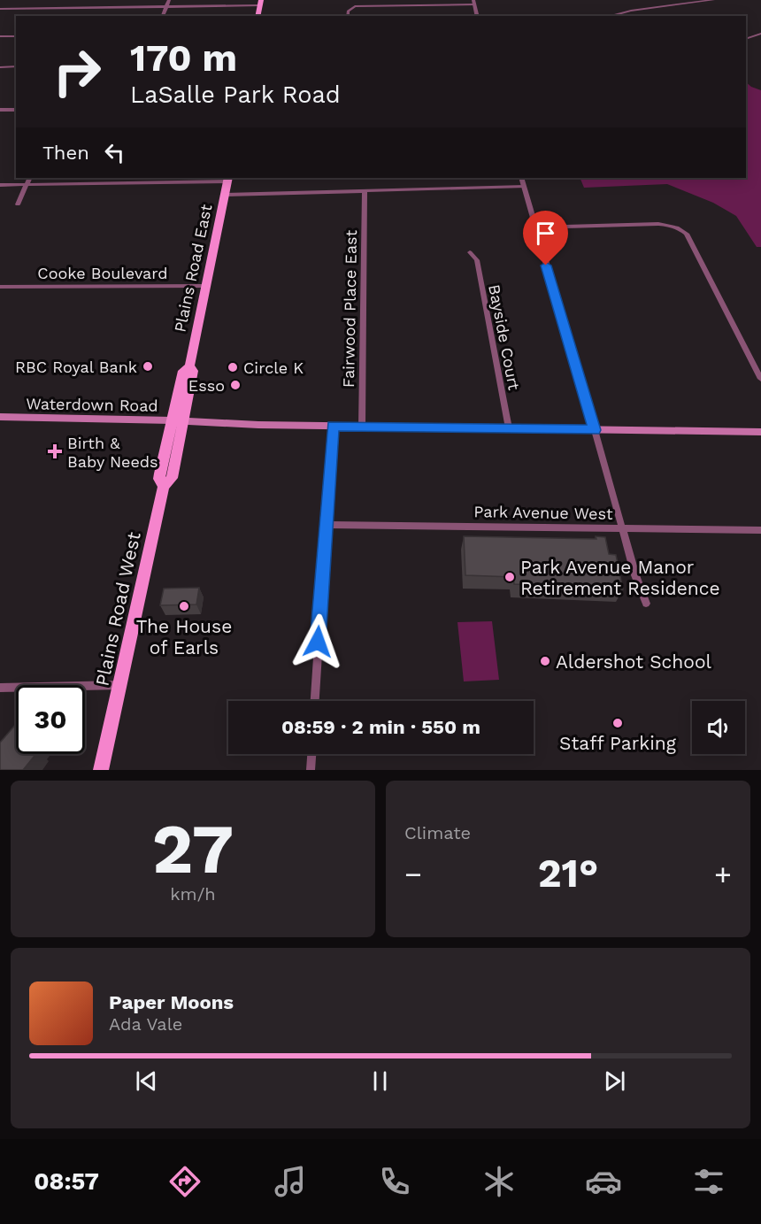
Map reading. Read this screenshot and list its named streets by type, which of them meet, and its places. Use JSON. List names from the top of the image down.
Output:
{
  "streets": {
    "main road": ["Plains Road East", "Waterdown Road", "Plains Road West"],
    "street": [
      "Cooke Boulevard",
      "Fairwood Place East",
      "Bayside Court",
      "Park Avenue West"
    ]
  },
  "crossings": [
    ["Plains Road East", "Cooke Boulevard"],
    ["Plains Road East", "Waterdown Road"],
    ["Plains Road East", "Plains Road West"],
    ["Fairwood Place East", "Waterdown Road"],
    ["Bayside Court", "Waterdown Road"],
    ["Waterdown Road", "Plains Road West"]
  ],
  "places": {
    "other": [
      "RBC Royal Bank",
      "Circle K",
      "Esso",
      "Park Avenue Manor Retirement Residence",
      "The House of Earls",
      "Aldershot School",
      "Staff Parking"
    ],
    "health": ["Birth & Baby Needs"]
  },
  "page": {
    "turn": ["170 m", "LaSalle Park Road"],
    "then": "Then",
    "limit": "30",
    "trip": "08:59 · 2 min · 550 m",
    "tile": [
      ["27", "km/h"],
      "Climate"
    ],
    "heat": ["−", "21°", "+"],
    "song": ["Paper Moons", "Ada Vale"],
    "tabs": "08:57"
  }
}
